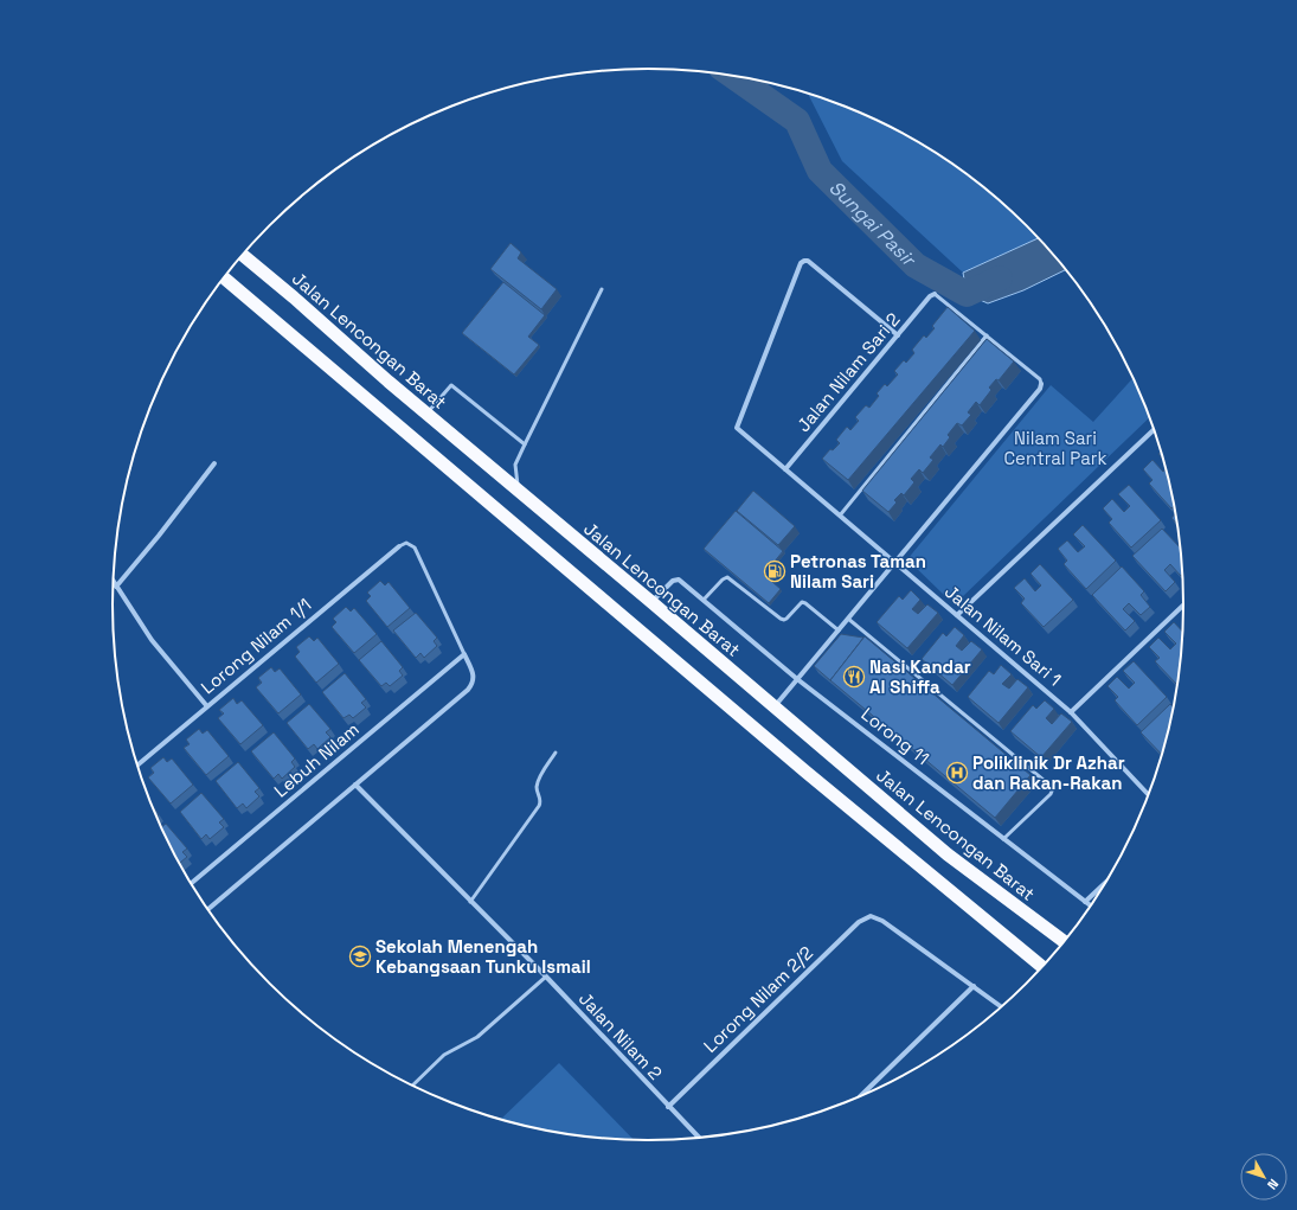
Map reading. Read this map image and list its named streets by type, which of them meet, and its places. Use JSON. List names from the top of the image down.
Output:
{
  "streets": {
    "highway": ["Jalan Lencongan Barat"],
    "street": [
      "Jalan Nilam Sari 2",
      "Jalan Nilam Sari 1",
      "Lorong Nilam 1/1",
      "Lorong 11",
      "Lebuh Nilam",
      "Lorong Nilam 2/2",
      "Jalan Nilam 2"
    ]
  },
  "crossings": [
    ["Jalan Lencongan Barat", "Lorong 11"],
    ["Jalan Nilam Sari 2", "Jalan Nilam Sari 1"],
    ["Lorong Nilam 2/2", "Jalan Nilam 2"]
  ],
  "water": ["Sungai Pasir"],
  "parks": ["Nilam Sari Central Park"],
  "places": {
    "fuel station": ["Petronas Taman Nilam Sari"],
    "restaurant": ["Nasi Kandar Al Shiffa"],
    "hospital": ["Poliklinik Dr Azhar dan Rakan-Rakan"],
    "school or university": ["Sekolah Menengah Kebangsaan Tunku Ismail"]
  },
  "north": "bottom right"
}
